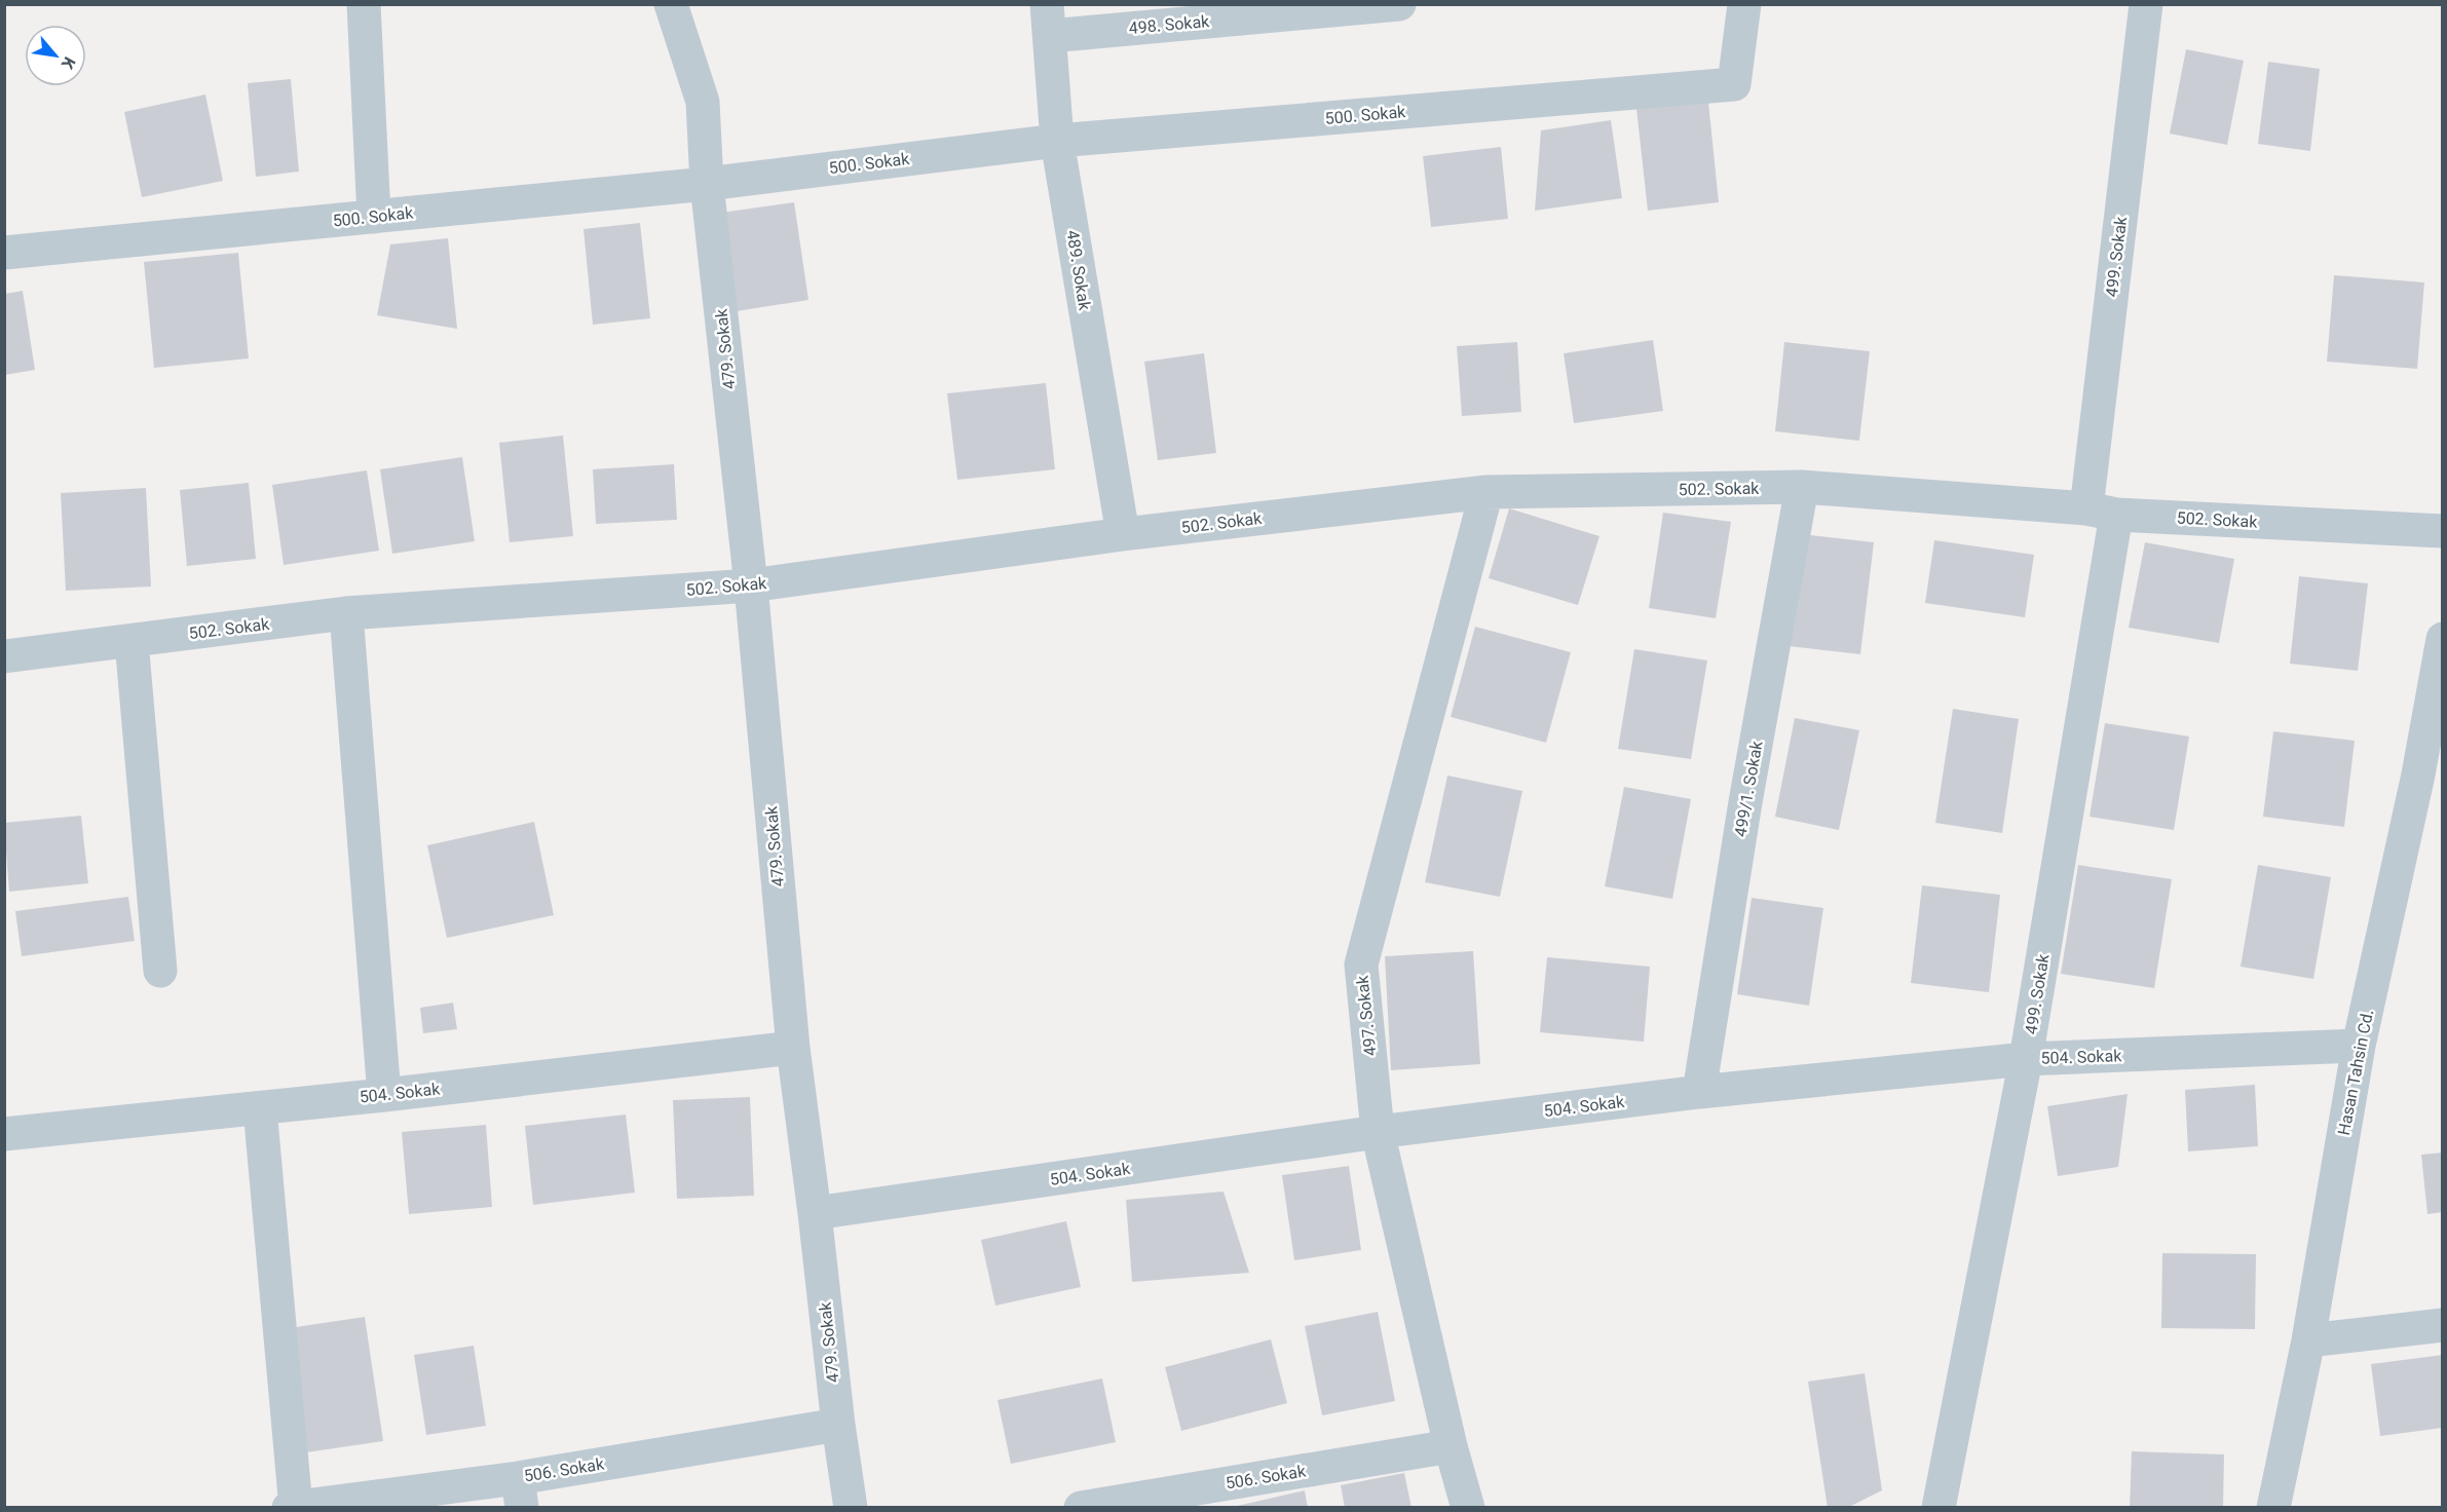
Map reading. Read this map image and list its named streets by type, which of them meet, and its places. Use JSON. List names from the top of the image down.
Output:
{
  "streets": {
    "street": [
      "498. Sokak",
      "500. Sokak",
      "499. Sokak",
      "489. Sokak",
      "479. Sokak",
      "502. Sokak",
      "499/1. Sokak",
      "497. Sokak",
      "504. Sokak",
      "Hasan Tahsin Cd.",
      "506. Sokak"
    ]
  },
  "crossings": [
    ["498. Sokak", "489. Sokak"],
    ["500. Sokak", "489. Sokak"],
    ["500. Sokak", "479. Sokak"],
    ["499. Sokak", "502. Sokak"],
    ["499. Sokak", "504. Sokak"],
    ["489. Sokak", "502. Sokak"],
    ["479. Sokak", "502. Sokak"],
    ["479. Sokak", "504. Sokak"],
    ["479. Sokak", "506. Sokak"],
    ["502. Sokak", "499/1. Sokak"],
    ["502. Sokak", "497. Sokak"],
    ["499/1. Sokak", "504. Sokak"],
    ["497. Sokak", "504. Sokak"],
    ["497. Sokak", "506. Sokak"],
    ["504. Sokak", "Hasan Tahsin Cd."]
  ],
  "north": "bottom right"
}
